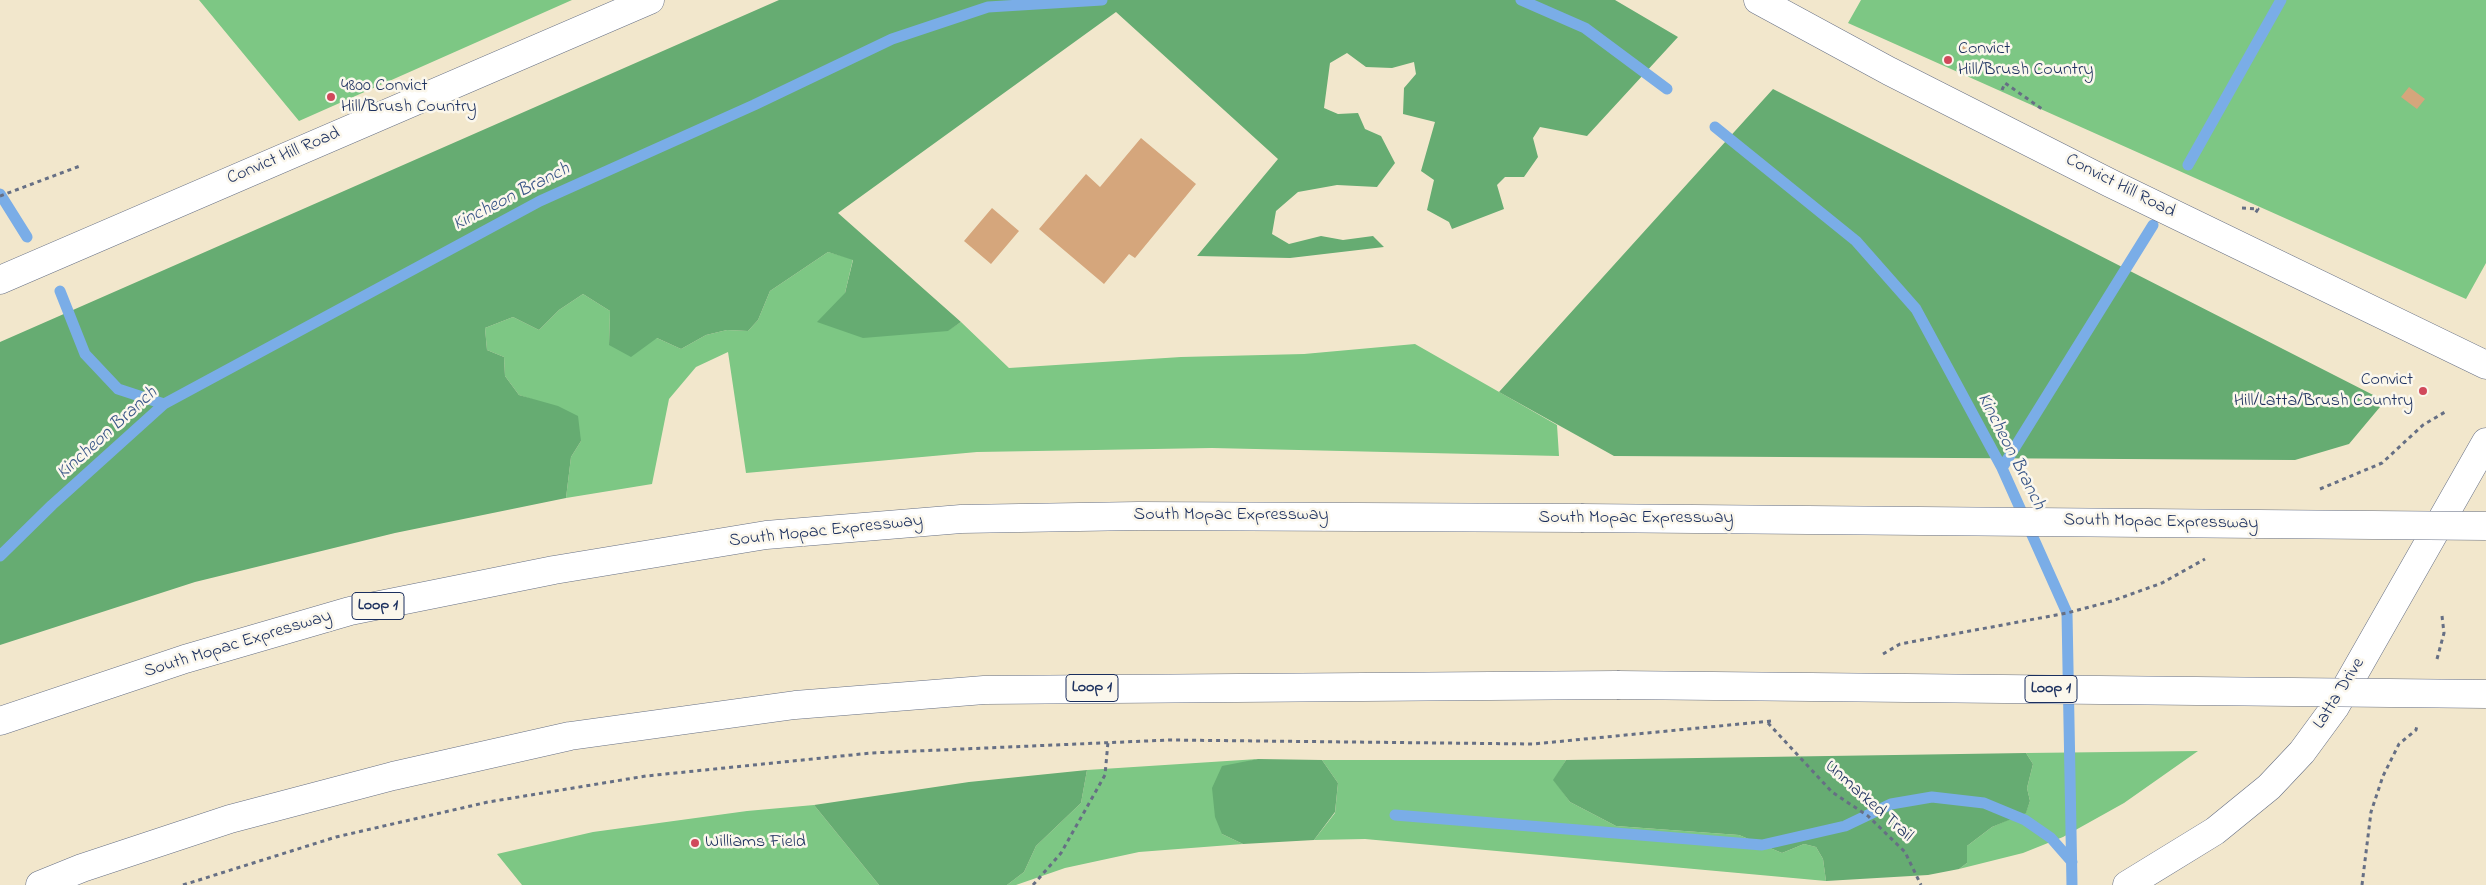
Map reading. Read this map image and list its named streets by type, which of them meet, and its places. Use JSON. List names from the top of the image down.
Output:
{
  "streets": {
    "main road": [
      "Convict Hill Road",
      "South Mopac Expressway",
      "Loop 1",
      "Latta Drive"
    ],
    "path": ["Unmarked Trail"]
  },
  "water": ["Kincheon Branch"],
  "places": [
    "Convict Hill/Brush Country",
    "4800 Convict Hill/Brush Country",
    "Convict Hill/Latta/Brush Country",
    "Williams Field"
  ]
}
